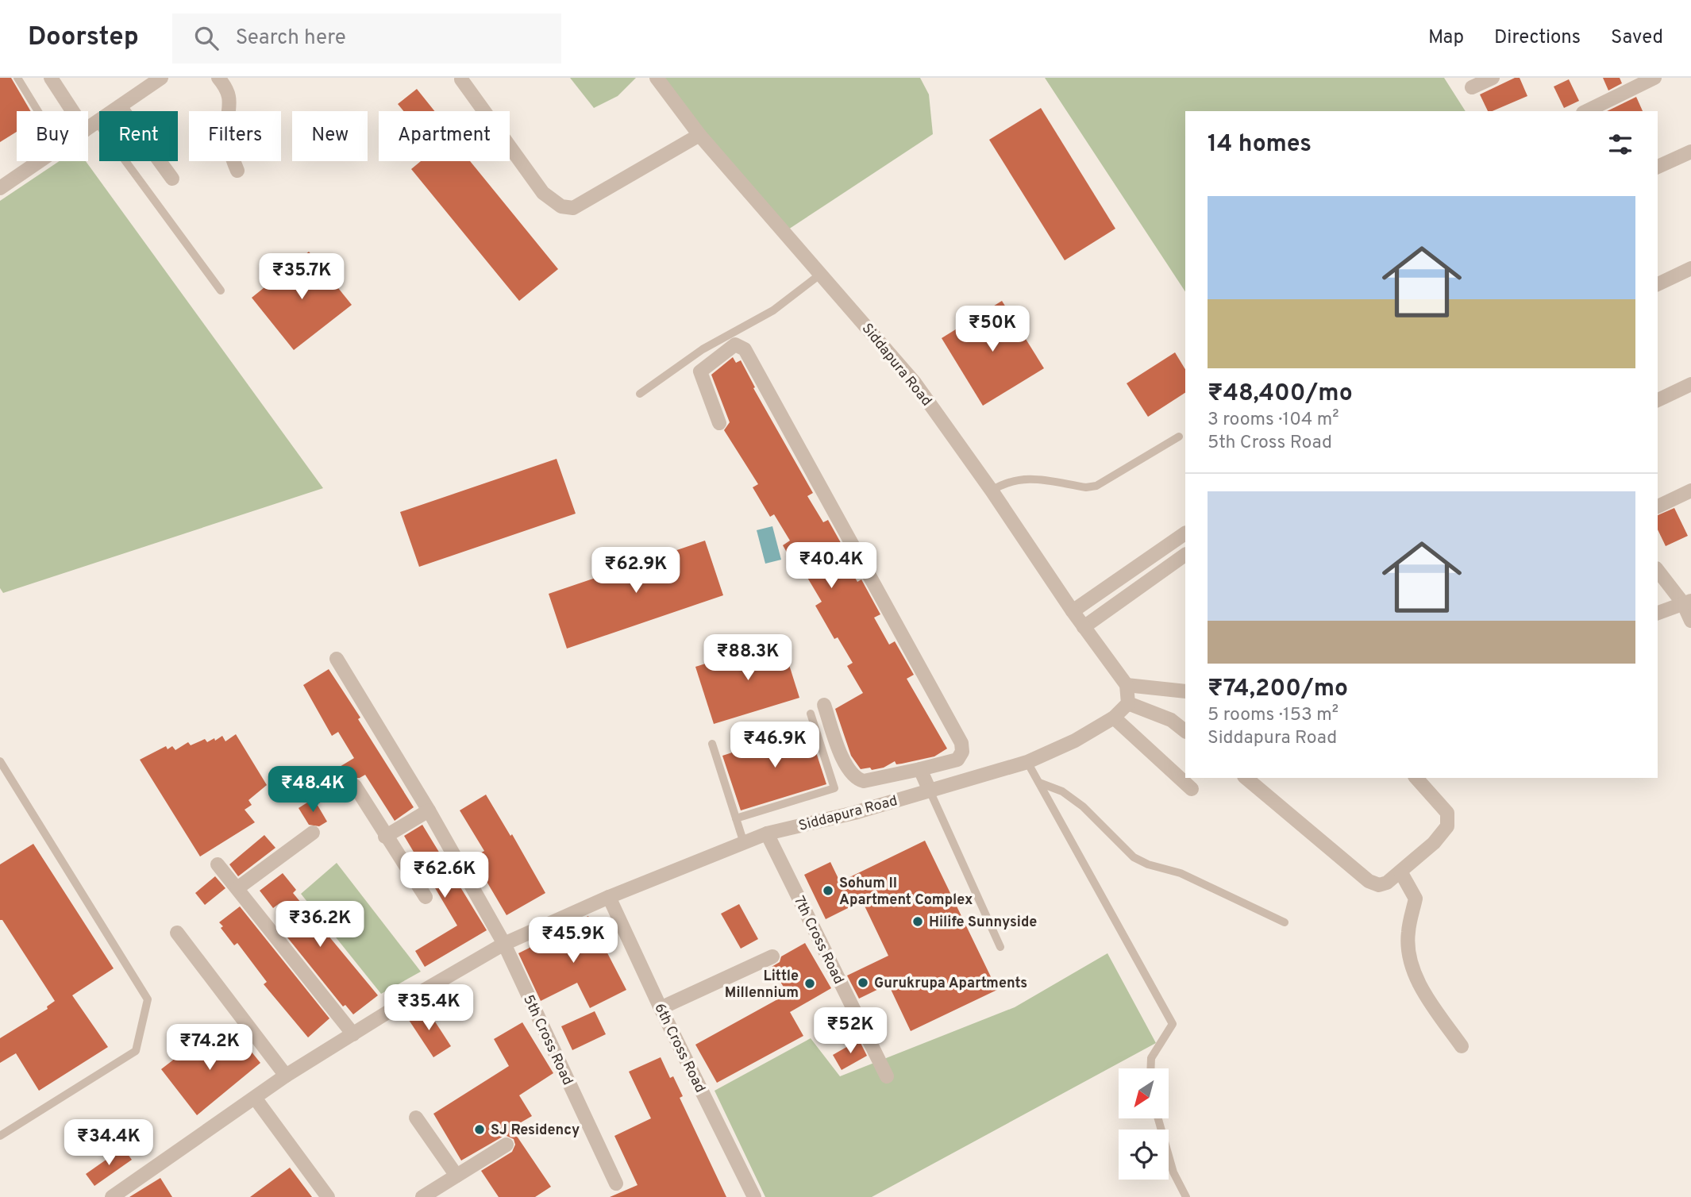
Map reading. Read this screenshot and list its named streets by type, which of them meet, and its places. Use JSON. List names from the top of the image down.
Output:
{
  "streets": {
    "street": [
      "Siddapura Road",
      "7th Cross Road",
      "5th Cross Road",
      "6th Cross Road"
    ]
  },
  "crossings": [
    ["Siddapura Road", "7th Cross Road"],
    ["Siddapura Road", "5th Cross Road"],
    ["Siddapura Road", "6th Cross Road"]
  ],
  "places": [
    "Sohum II Apartment Complex",
    "Hilife Sunnyside",
    "Gurukrupa Apartments",
    "Little Millennium",
    "SJ Residency"
  ],
  "north": "bottom left",
  "page": {
    "header": "Doorstep",
    "search": "Search here",
    "nav": ["Map", "Directions", "Saved"],
    "chip": [
      "Buy",
      "Rent",
      "Filters",
      "New",
      "Apartment"
    ],
    "heading": "14 homes",
    "list": [
      {
        "name": "₹48,400/mo",
        "note": "3 rooms · 104 m² · 5th Cross Road"
      },
      {
        "name": "₹74,200/mo",
        "note": "5 rooms · 153 m² · Siddapura Road"
      }
    ],
    "price": [
      "₹35.7K",
      "₹50K",
      "₹40.4K",
      "₹62.9K",
      "₹88.3K",
      "₹46.9K",
      "₹48.4K",
      "₹62.6K",
      "₹36.2K",
      "₹45.9K",
      "₹35.4K",
      "₹52K",
      "₹74.2K",
      "₹34.4K"
    ]
  }
}
